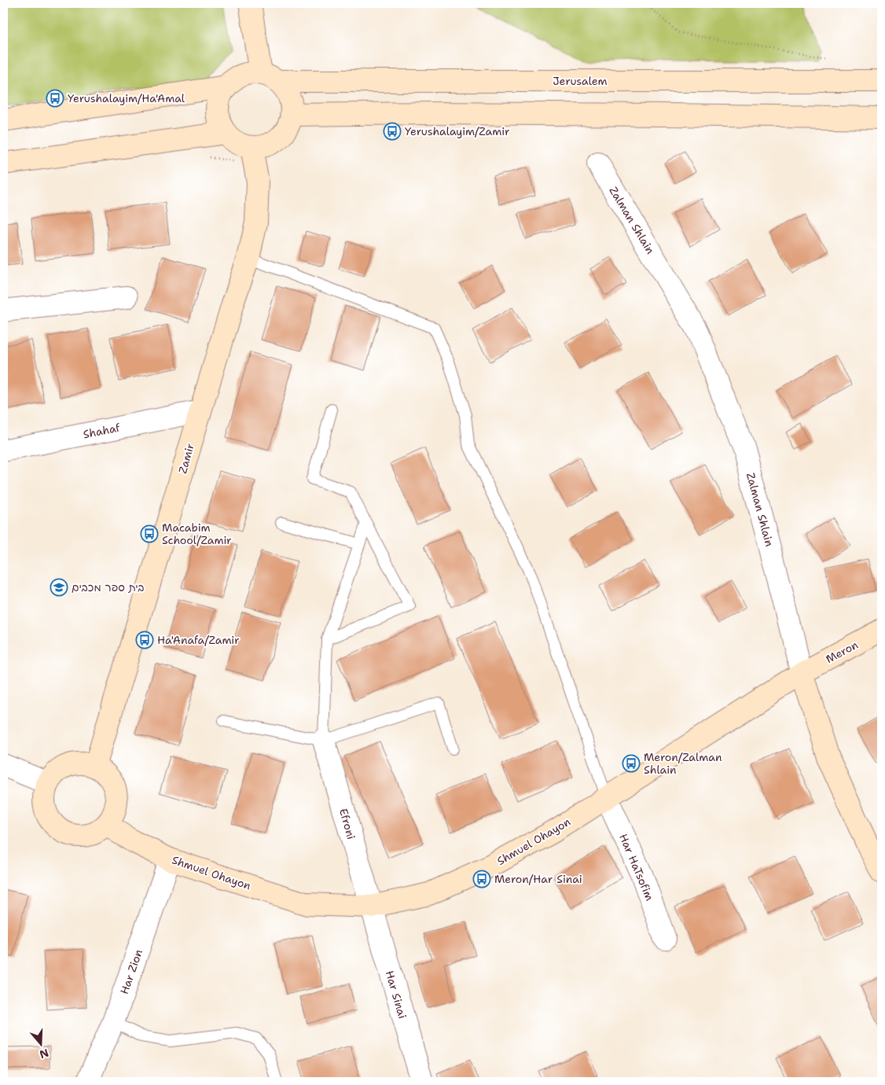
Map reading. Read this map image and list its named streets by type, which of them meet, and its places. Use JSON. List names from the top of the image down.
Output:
{
  "streets": {
    "street": [
      "Jerusalem",
      "Zalman Shlain",
      "Shahaf",
      "Zamir",
      "Meron",
      "Efroni",
      "Shmuel Ohayon",
      "Har HaTsofim",
      "Har Zion",
      "Har Sinai"
    ]
  },
  "crossings": [
    ["Jerusalem", "Zamir"],
    ["Zalman Shlain", "Meron"],
    ["Zalman Shlain", "Shmuel Ohayon"],
    ["Shahaf", "Zamir"],
    ["Zamir", "Shmuel Ohayon"],
    ["Meron", "Shmuel Ohayon"],
    ["Efroni", "Shmuel Ohayon"],
    ["Efroni", "Har Sinai"],
    ["Shmuel Ohayon", "Har HaTsofim"],
    ["Shmuel Ohayon", "Har Zion"],
    ["Shmuel Ohayon", "Har Sinai"]
  ],
  "places": {
    "bus stop": [
      "Yerushalayim/Ha'Amal",
      "Yerushalayim/Zamir",
      "Macabim School/Zamir",
      "Ha'Anafa/Zamir",
      "Meron/Zalman Shlain",
      "Meron/Har Sinai"
    ],
    "school or university": ["בית ספר מכבים"]
  },
  "north": "bottom"
}
